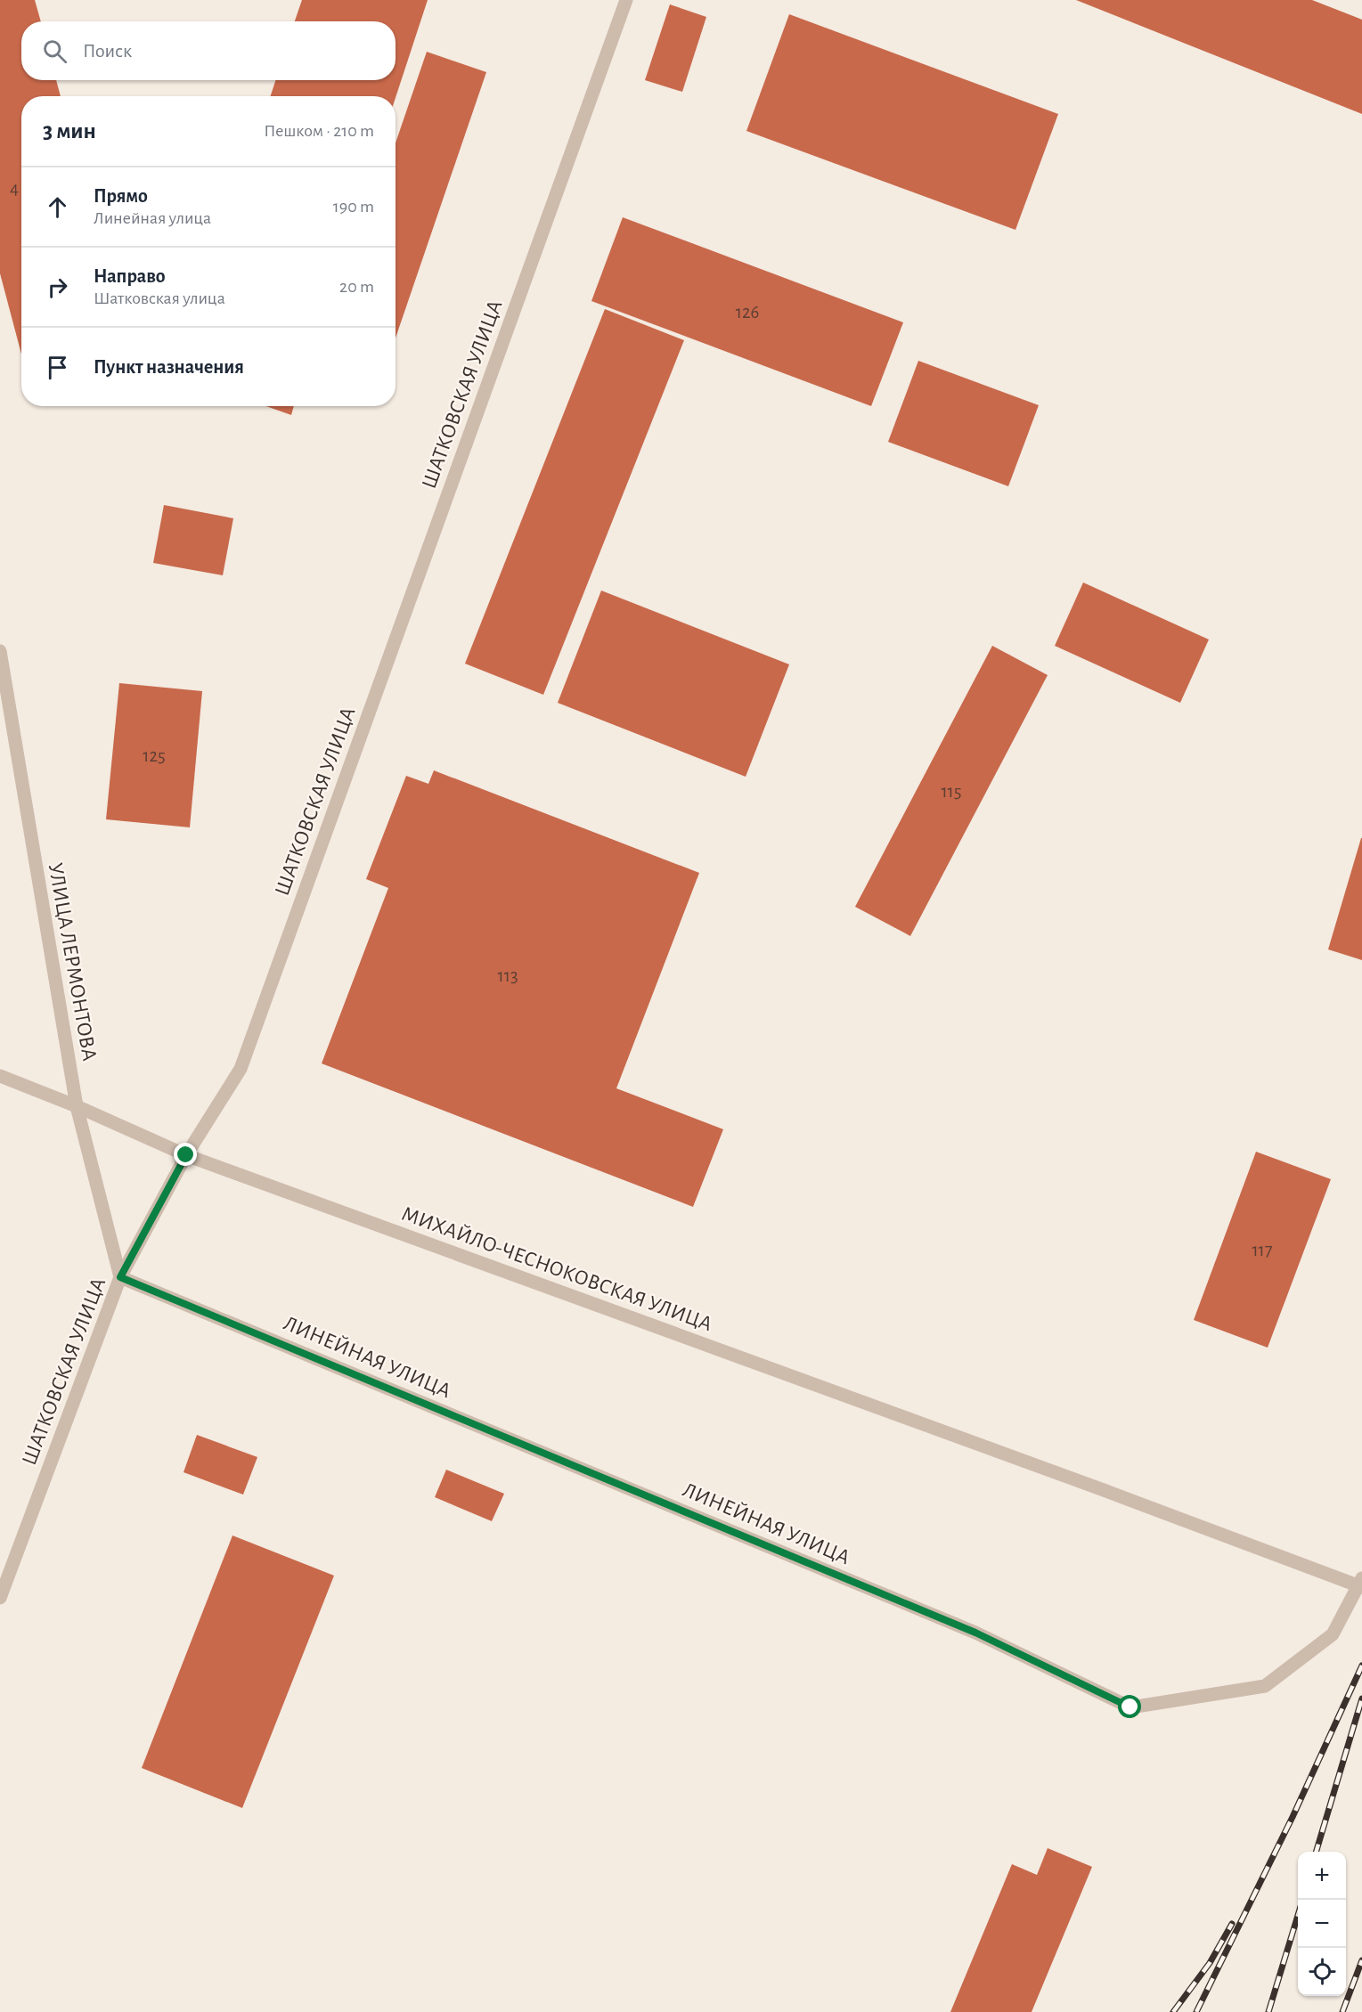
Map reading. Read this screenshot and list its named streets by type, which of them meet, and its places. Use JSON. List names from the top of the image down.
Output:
{
  "streets": {
    "street": [
      "ШАТКОВСКАЯ УЛИЦА",
      "УЛИЦА ЛЕРМОНТОВА",
      "МИХАЙЛО-ЧЕСНОКОВСКАЯ УЛИЦА",
      "ЛИНЕЙНАЯ УЛИЦА"
    ]
  },
  "crossings": [
    ["ШАТКОВСКАЯ УЛИЦА", "УЛИЦА ЛЕРМОНТОВА"],
    ["ШАТКОВСКАЯ УЛИЦА", "МИХАЙЛО-ЧЕСНОКОВСКАЯ УЛИЦА"],
    ["ШАТКОВСКАЯ УЛИЦА", "ЛИНЕЙНАЯ УЛИЦА"],
    ["УЛИЦА ЛЕРМОНТОВА", "МИХАЙЛО-ЧЕСНОКОВСКАЯ УЛИЦА"],
    ["УЛИЦА ЛЕРМОНТОВА", "ЛИНЕЙНАЯ УЛИЦА"]
  ],
  "house_numbers": [
    "4",
    "126",
    "125",
    "115",
    "113",
    "117"
  ],
  "page": {
    "search": "Поиск",
    "heading": ["3 мин", "Пешком · 210 m"],
    "list": [
      ["Прямо", "Линейная улица", "190 m"],
      ["Направо", "Шатковская улица", "20 m"],
      "Пункт назначения"
    ],
    "map_buttons": ["+", "−"]
  }
}
